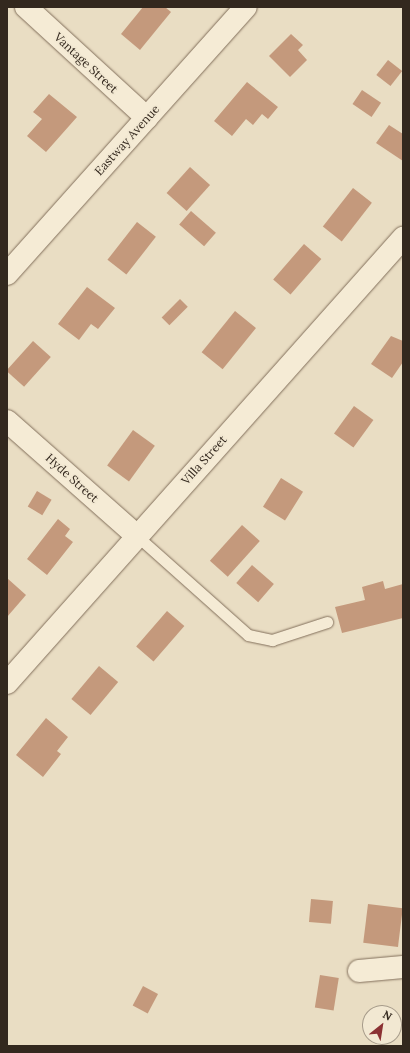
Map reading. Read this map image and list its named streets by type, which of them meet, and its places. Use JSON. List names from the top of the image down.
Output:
{
  "streets": {
    "street": [
      "Vantage Street",
      "Eastway Avenue",
      "Villa Street",
      "Hyde Street"
    ]
  },
  "crossings": [
    ["Vantage Street", "Eastway Avenue"],
    ["Villa Street", "Hyde Street"]
  ],
  "north": "top right"
}
